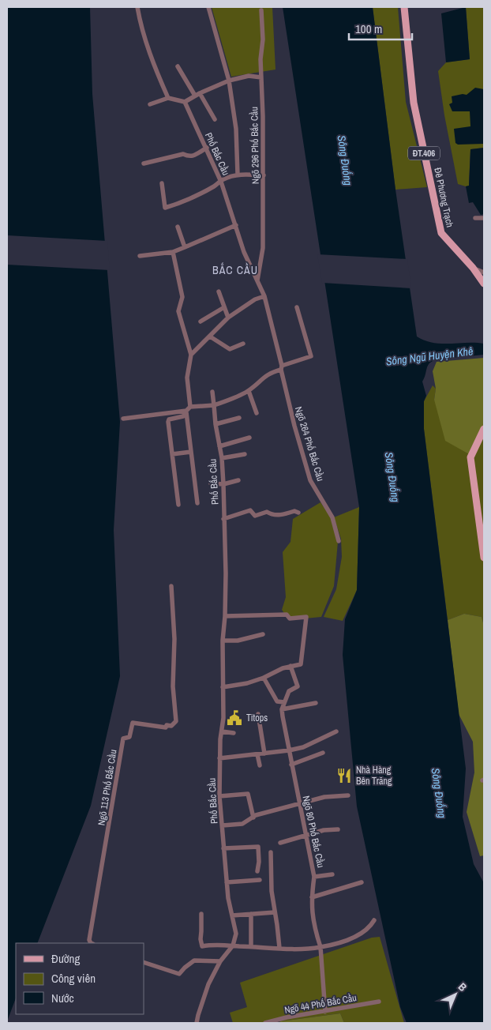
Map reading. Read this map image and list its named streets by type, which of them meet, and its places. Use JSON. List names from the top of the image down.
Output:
{
  "streets": {
    "main road": ["ĐT.406", "Đê Phương Trạch"],
    "street": [
      "Ngõ 296 Phố Bắc Cầu",
      "Phố Bắc Cầu",
      "Ngõ 264 Phố Bắc Cầu",
      "Ngõ 113 Phố Bắc Cầu",
      "Ngõ 80 Phố Bắc Cầu",
      "Ngõ 44 Phố Bắc Cầu"
    ]
  },
  "crossings": [
    ["Ngõ 296 Phố Bắc Cầu", "Phố Bắc Cầu"],
    ["Phố Bắc Cầu", "Ngõ 264 Phố Bắc Cầu"],
    ["Ngõ 80 Phố Bắc Cầu", "Ngõ 44 Phố Bắc Cầu"]
  ],
  "districts": ["BẮC CẦU"],
  "water": ["Sông Đuống", "Sông Ngũ Huyện Khê"],
  "places": {
    "public building": ["Titops"],
    "restaurant": ["Nhà Hàng Bên Trăng"]
  },
  "legend": ["Đường", "Công viên", "Nước"],
  "scale_bar": "100 m",
  "north": "top right"
}
